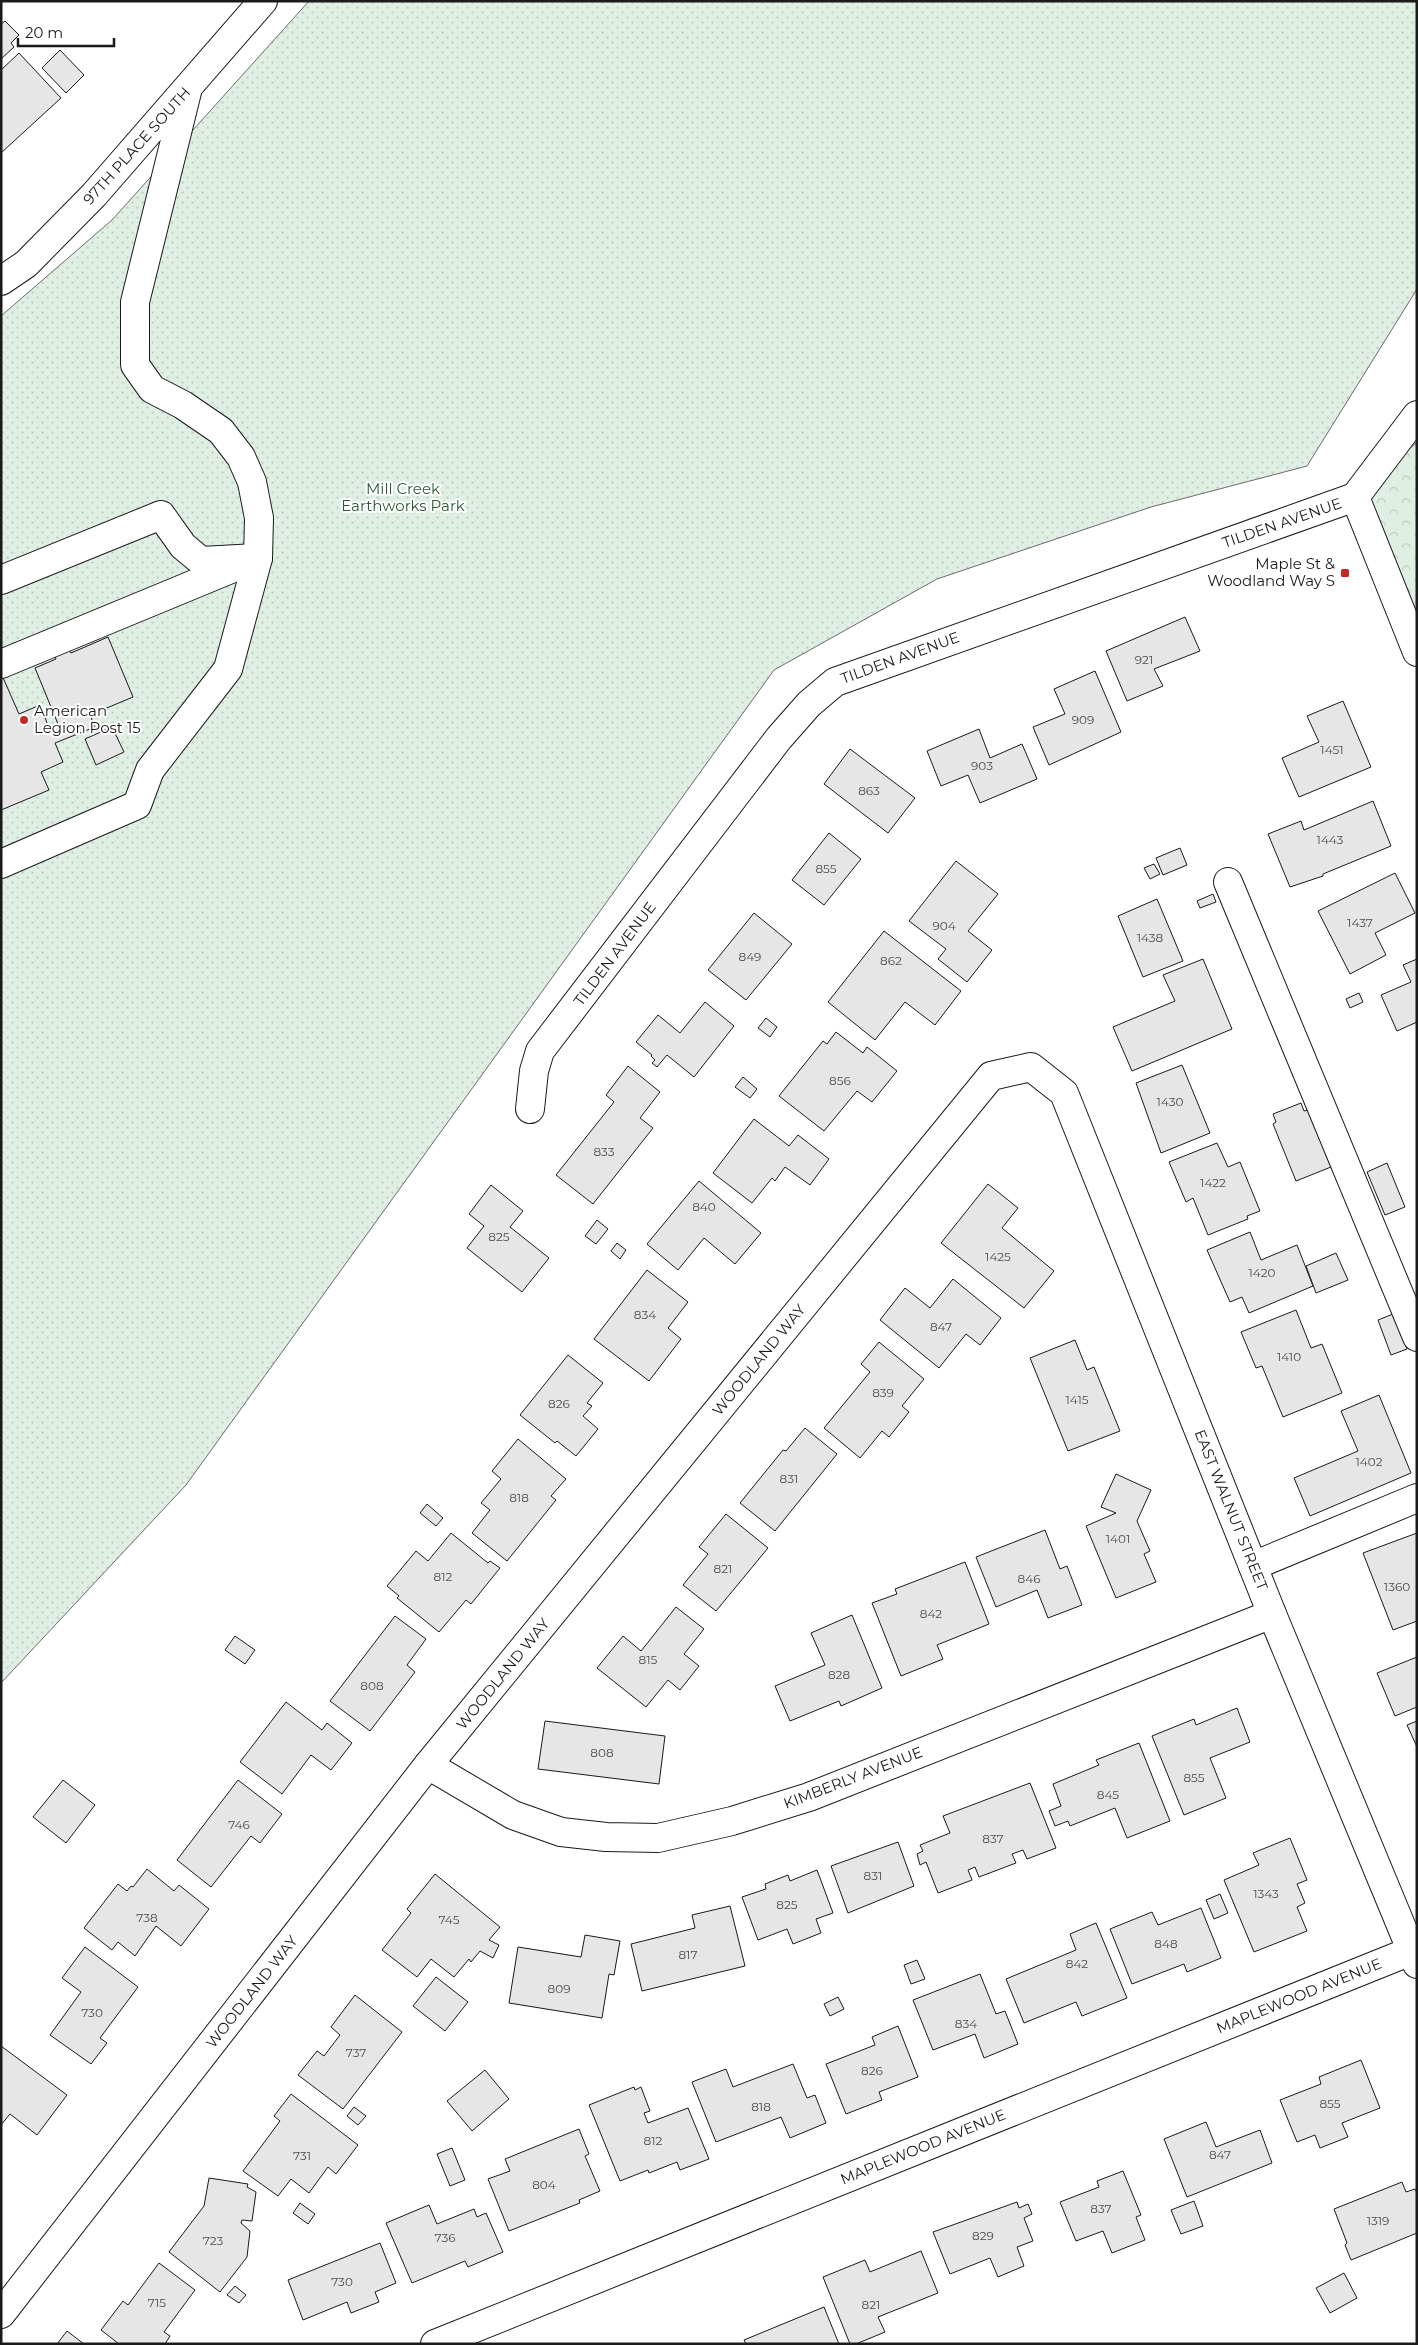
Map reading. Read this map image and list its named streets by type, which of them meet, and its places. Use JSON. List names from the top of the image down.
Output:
{
  "streets": {
    "street": [
      "97TH PLACE SOUTH",
      "TILDEN AVENUE",
      "WOODLAND WAY",
      "EAST WALNUT STREET",
      "KIMBERLY AVENUE",
      "MAPLEWOOD AVENUE"
    ]
  },
  "crossings": [
    ["WOODLAND WAY", "EAST WALNUT STREET"],
    ["WOODLAND WAY", "KIMBERLY AVENUE"],
    ["EAST WALNUT STREET", "KIMBERLY AVENUE"],
    ["EAST WALNUT STREET", "MAPLEWOOD AVENUE"]
  ],
  "parks": ["Mill Creek Earthworks Park"],
  "places": {
    "transit": ["Maple St & Woodland Way S"],
    "other": ["American Legion Post 15"]
  },
  "house_numbers": [
    "921",
    "909",
    "1451",
    "903",
    "863",
    "1443",
    "855",
    "1437",
    "904",
    "1438",
    "849",
    "862",
    "856",
    "1430",
    "833",
    "1422",
    "840",
    "825",
    "1425",
    "1420",
    "834",
    "847",
    "1410",
    "839",
    "1415",
    "826",
    "1402",
    "831",
    "818",
    "1401",
    "821",
    "812",
    "846",
    "1360",
    "842",
    "815",
    "828",
    "808",
    "808",
    "855",
    "845",
    "746",
    "837",
    "831",
    "1343",
    "825",
    "738",
    "745",
    "848",
    "817",
    "842",
    "809",
    "730",
    "834",
    "737",
    "826",
    "855",
    "818",
    "812",
    "847",
    "731",
    "804",
    "837",
    "1319",
    "829",
    "736",
    "723",
    "730",
    "715",
    "821"
  ],
  "scale_bar": "20 m"
}
